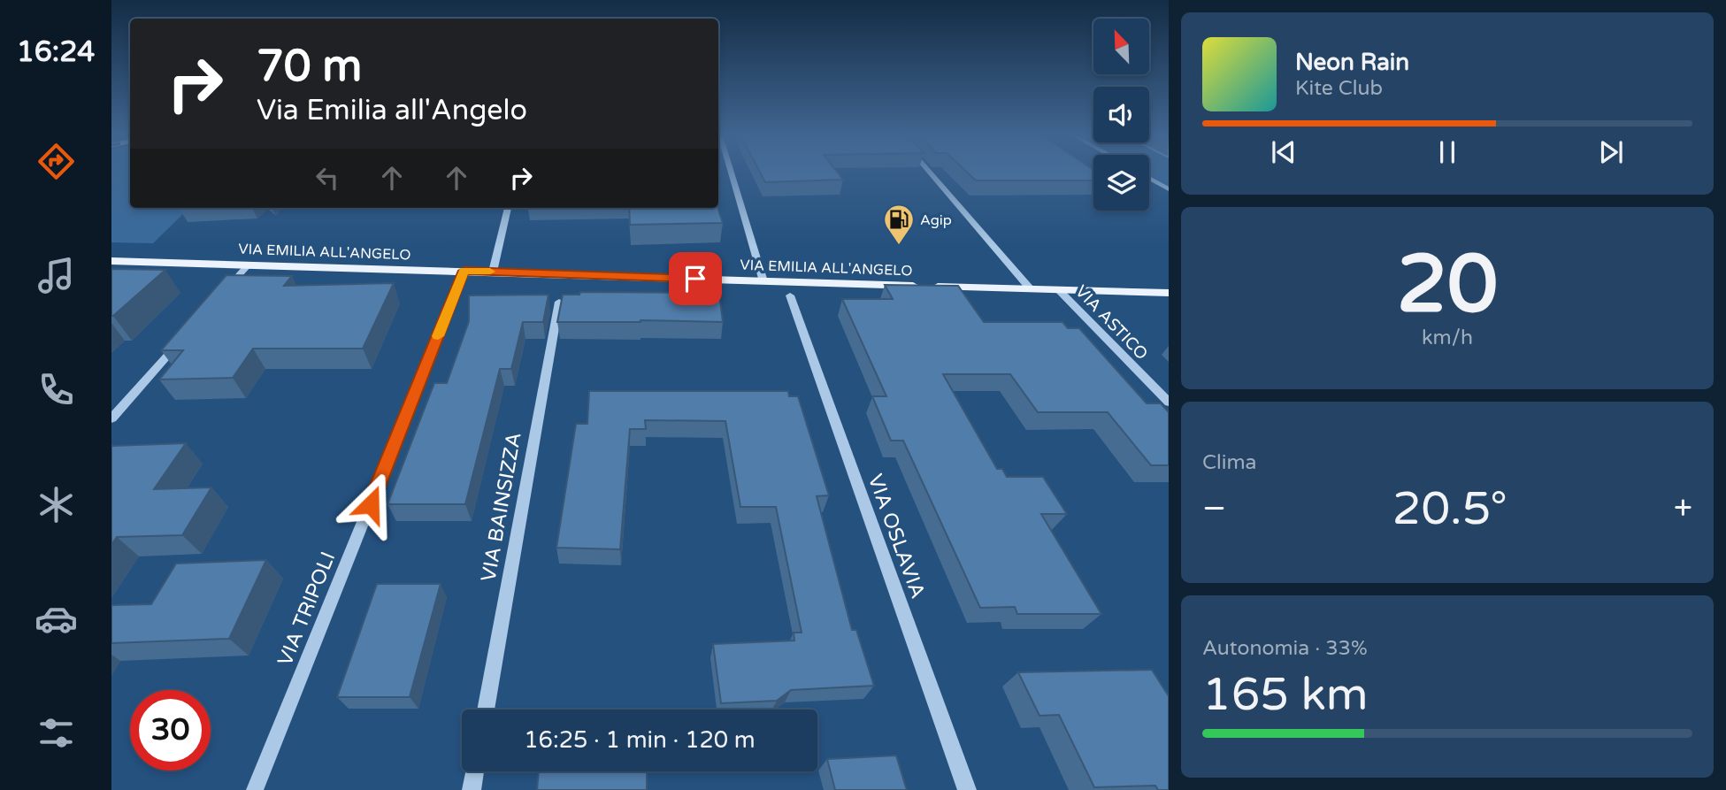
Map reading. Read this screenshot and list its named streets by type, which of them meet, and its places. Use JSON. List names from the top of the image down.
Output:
{
  "streets": {
    "main road": ["VIA EMILIA ALL'ANGELO"],
    "street": [
      "VIA ASTICO",
      "VIA BAINSIZZA",
      "VIA OSLAVIA",
      "VIA TRIPOLI"
    ]
  },
  "crossings": [
    ["VIA EMILIA ALL'ANGELO", "VIA ASTICO"],
    ["VIA EMILIA ALL'ANGELO", "VIA TRIPOLI"]
  ],
  "places": {
    "fuel station": ["Agip"]
  },
  "north": "top left",
  "page": {
    "tabs": "16:24",
    "turn": ["70 m", "Via Emilia all'Angelo"],
    "song": ["Neon Rain", "Kite Club"],
    "tile": [
      ["20", "km/h"],
      "Clima",
      ["Autonomia · 33%", "165 km"]
    ],
    "heat": ["−", "20.5°", "+"],
    "limit": "30",
    "trip": "16:25 · 1 min · 120 m"
  }
}
